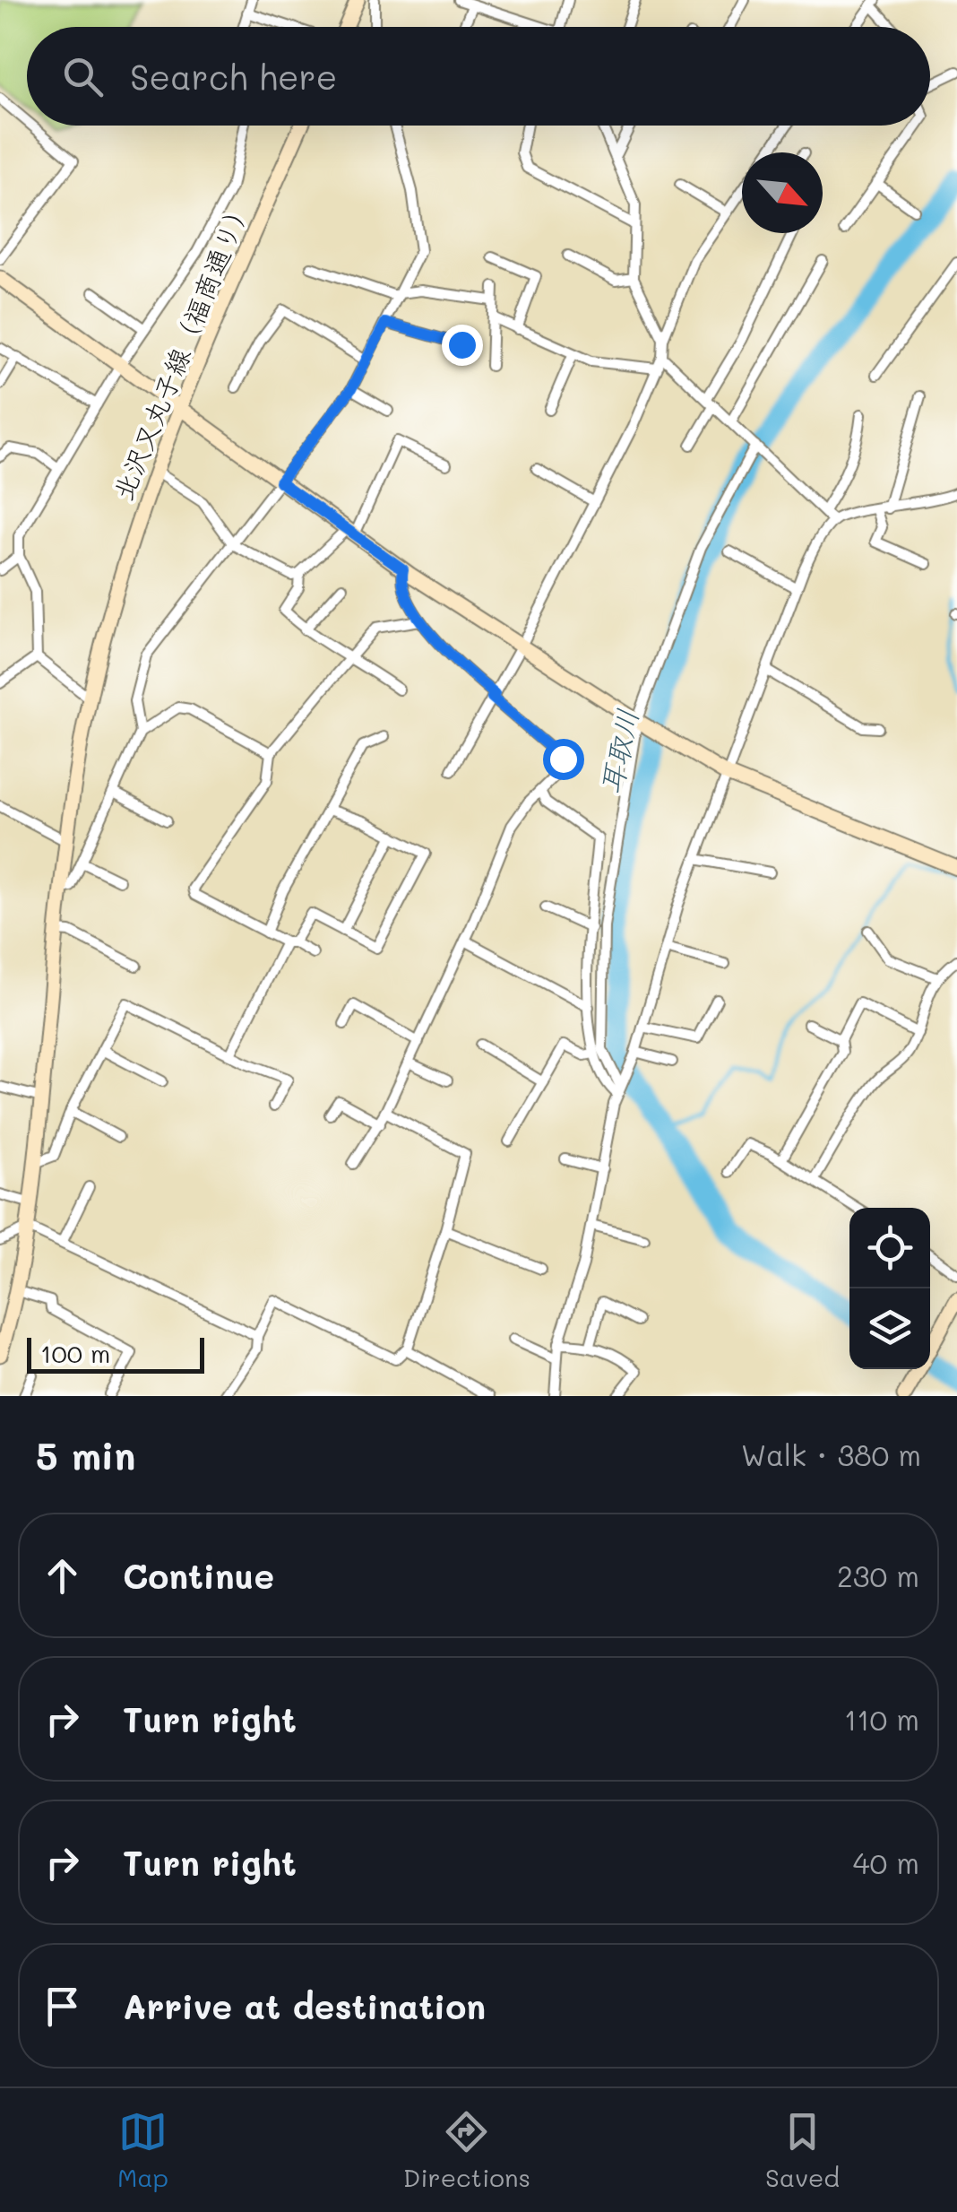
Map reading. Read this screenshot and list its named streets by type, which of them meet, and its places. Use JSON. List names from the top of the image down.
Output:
{
  "streets": {
    "street": ["北沢又丸子線（福商通り）"]
  },
  "water": ["耳取川"],
  "scale_bar": "100 m",
  "north": "bottom right",
  "page": {
    "search": "Search here",
    "scale": "100 m",
    "heading": ["5 min", "Walk · 380 m"],
    "list": [
      ["Continue", "230 m"],
      ["Turn right", "110 m"],
      ["Turn right", "40 m"],
      "Arrive at destination"
    ],
    "nav": ["Map", "Directions", "Saved"]
  }
}
